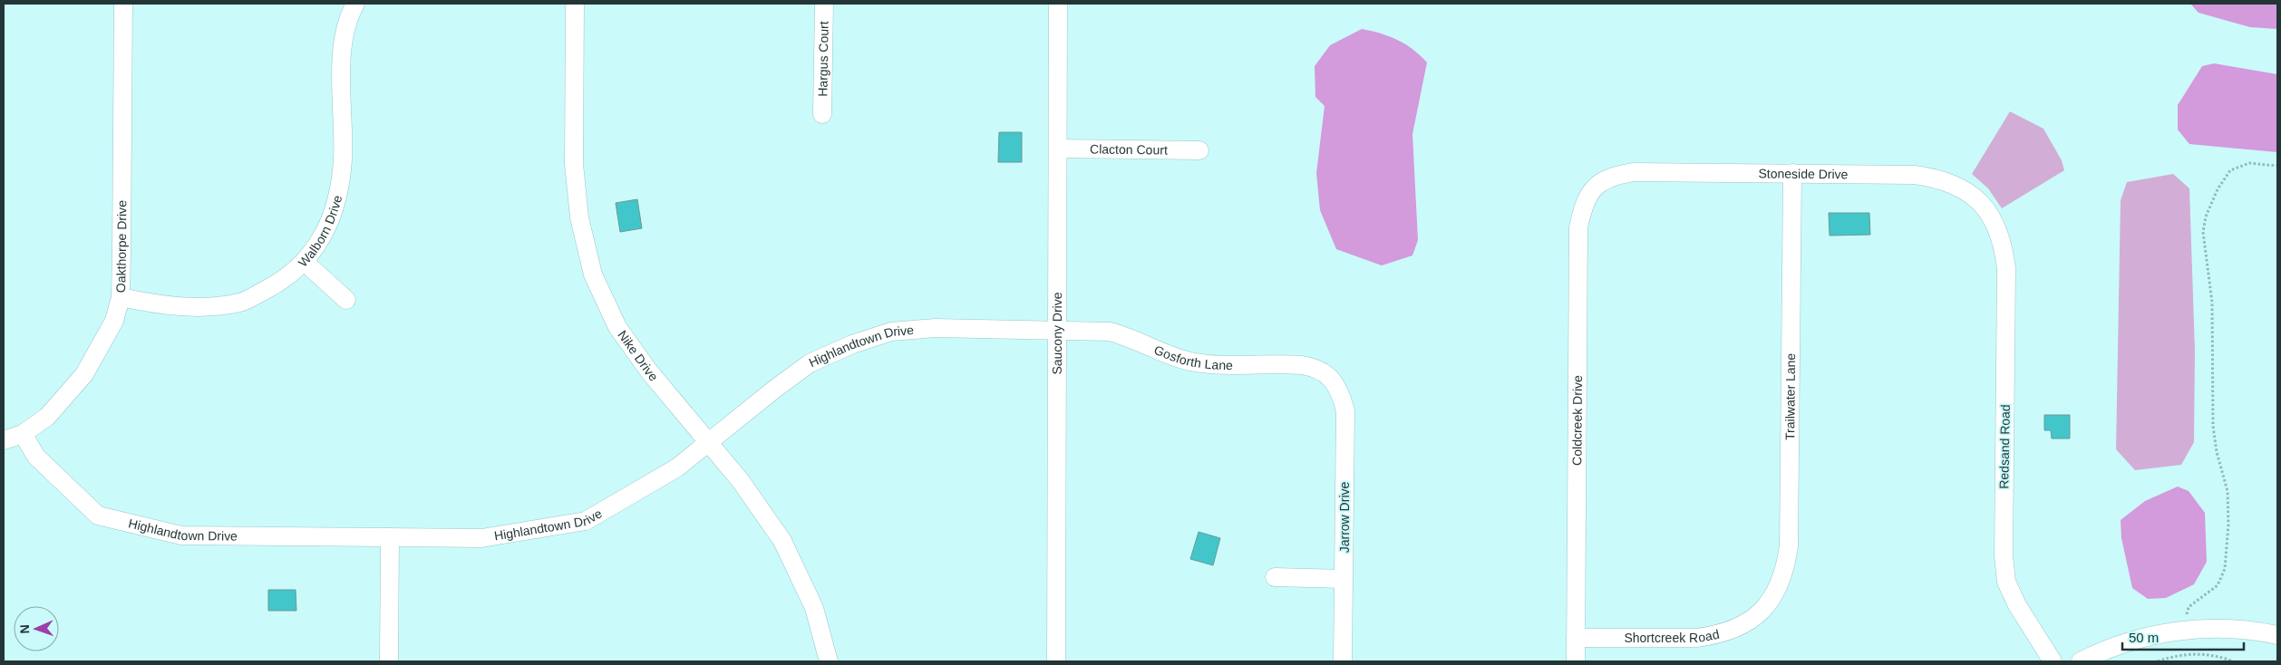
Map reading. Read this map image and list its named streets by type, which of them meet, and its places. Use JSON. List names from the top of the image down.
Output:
{
  "streets": {
    "street": [
      "Hargus Court",
      "Clacton Court",
      "Stoneside Drive",
      "Walborn Drive",
      "Oakthorpe Drive",
      "Saucony Drive",
      "Highlandtown Drive",
      "Nike Drive",
      "Gosforth Lane",
      "Trailwater Lane",
      "Coldcreek Drive",
      "Redsand Road",
      "Jarrow Drive",
      "Shortcreek Road"
    ]
  },
  "crossings": [
    ["Clacton Court", "Saucony Drive"],
    ["Stoneside Drive", "Trailwater Lane"],
    ["Stoneside Drive", "Coldcreek Drive"],
    ["Stoneside Drive", "Redsand Road"],
    ["Walborn Drive", "Oakthorpe Drive"],
    ["Oakthorpe Drive", "Highlandtown Drive"],
    ["Saucony Drive", "Highlandtown Drive"],
    ["Saucony Drive", "Gosforth Lane"],
    ["Highlandtown Drive", "Nike Drive"],
    ["Highlandtown Drive", "Gosforth Lane"],
    ["Gosforth Lane", "Jarrow Drive"],
    ["Trailwater Lane", "Shortcreek Road"],
    ["Coldcreek Drive", "Shortcreek Road"]
  ],
  "scale_bar": "50 m",
  "north": "left"
}
